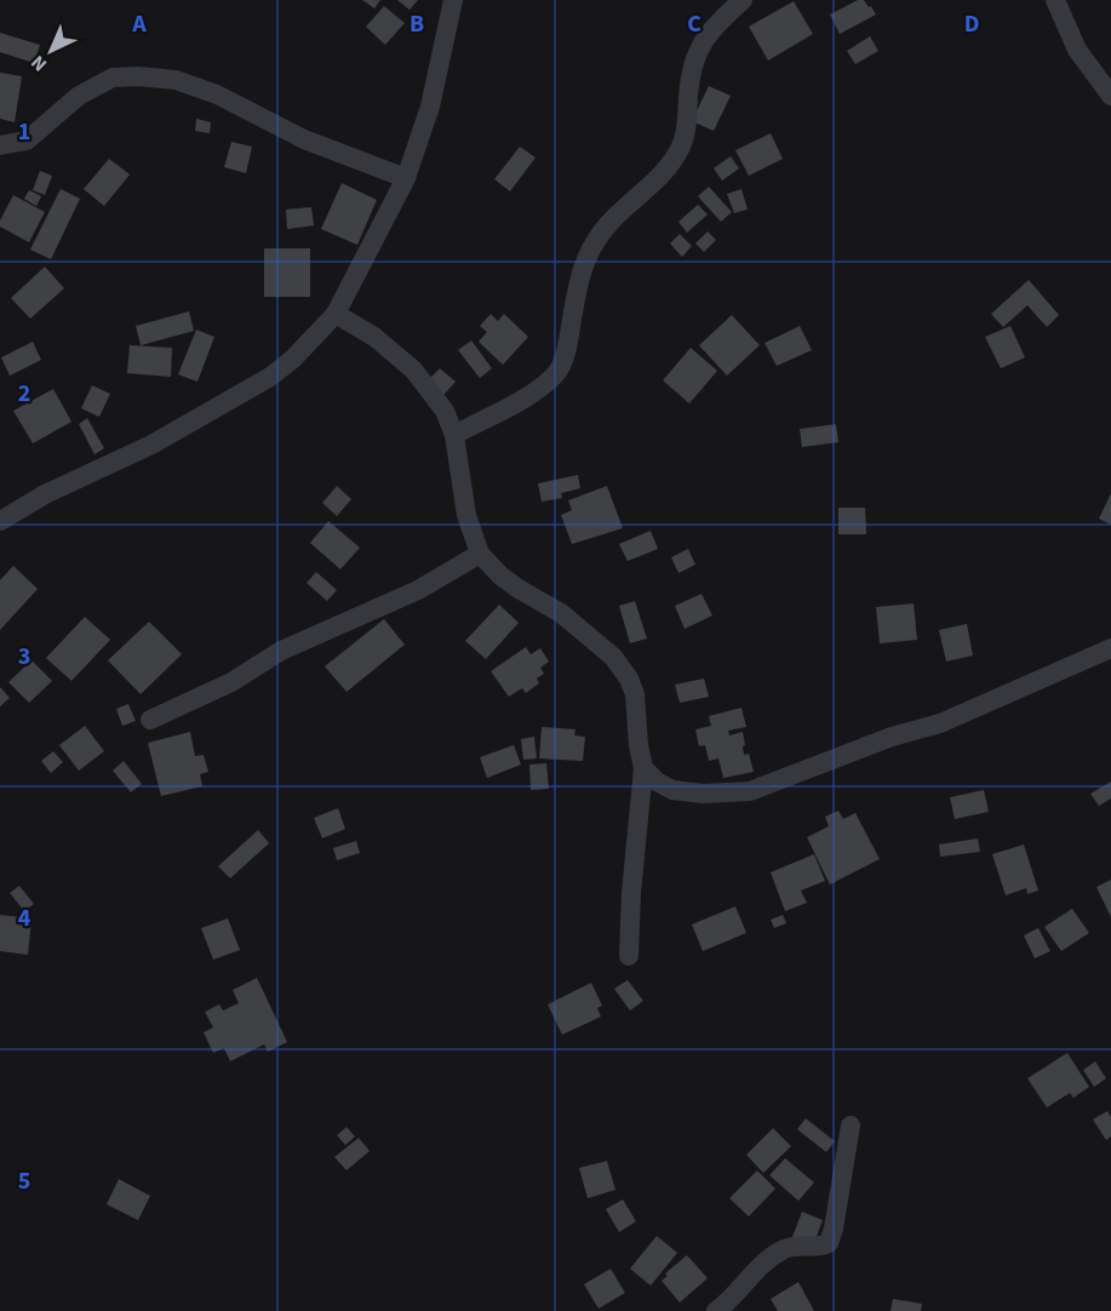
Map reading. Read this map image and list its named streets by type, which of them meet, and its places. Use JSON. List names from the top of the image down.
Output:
{
  "north": "bottom left",
  "grid": {
    "columns": [
      "A",
      "B",
      "C",
      "D"
    ],
    "rows": [
      "1",
      "2",
      "3",
      "4",
      "5"
    ]
  }
}
